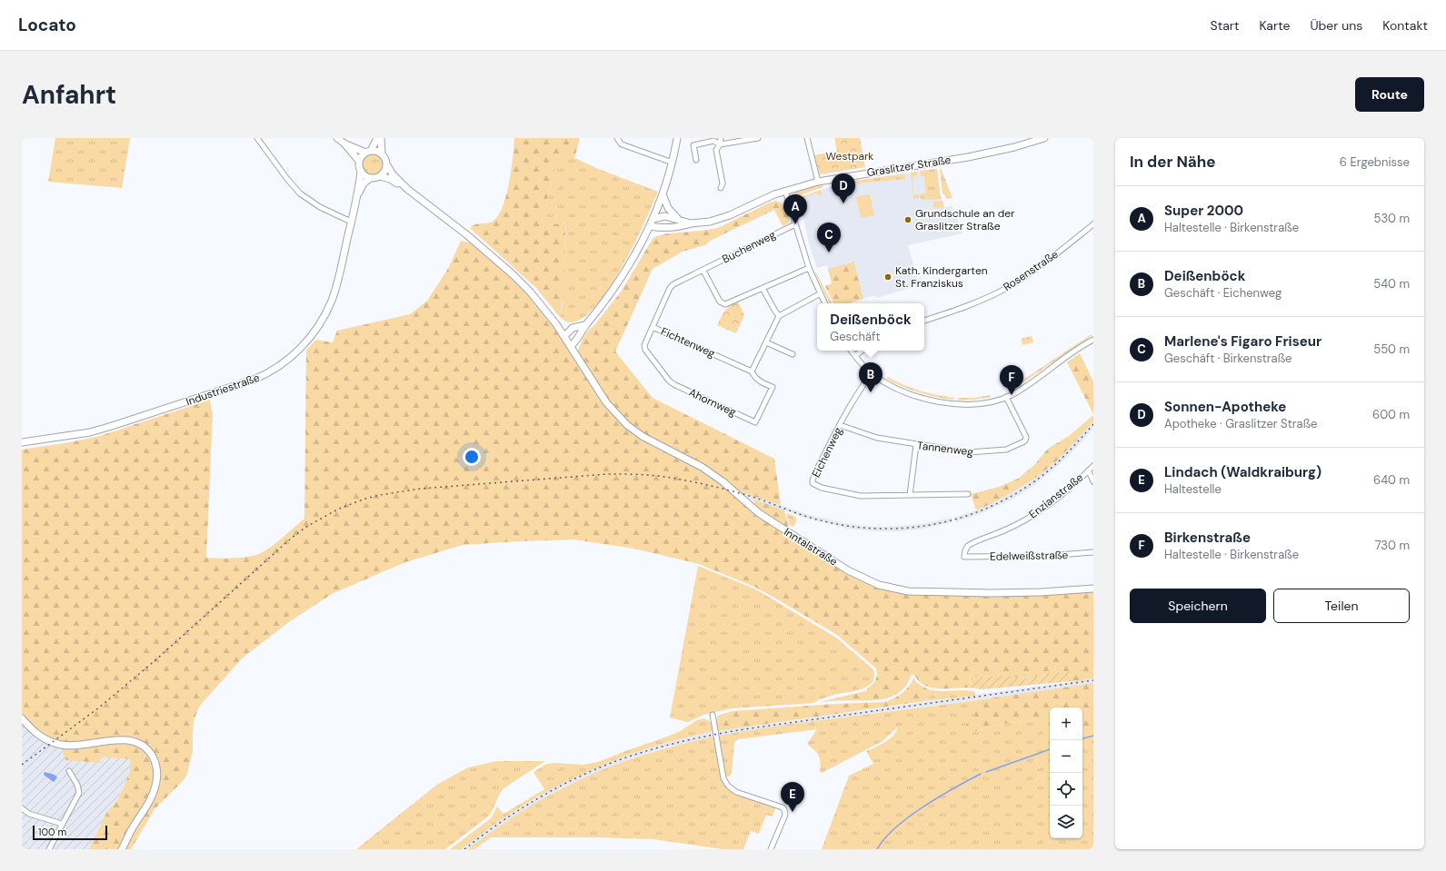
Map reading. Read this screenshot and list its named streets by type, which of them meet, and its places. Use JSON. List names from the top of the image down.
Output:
{
  "streets": {
    "street": [
      "Graslitzer Straße",
      "Buchenweg",
      "Rosenstraße",
      "Fichtenweg",
      "Industriestraße",
      "Ahornweg",
      "Tannenweg",
      "Eichenweg",
      "Enzianstraße",
      "Inntalstraße",
      "Edelweißstraße"
    ]
  },
  "crossings": [
    ["Buchenweg", "Fichtenweg"],
    ["Fichtenweg", "Ahornweg"],
    ["Tannenweg", "Eichenweg"],
    ["Enzianstraße", "Edelweißstraße"]
  ],
  "parks": ["Westpark"],
  "places": ["Grundschule an der Graslitzer Straße", "Kath. Kindergarten St. Franziskus"],
  "scale_bar": "100 m",
  "page": {
    "header": "Locato",
    "nav": [
      "Start",
      "Karte",
      "Über uns",
      "Kontakt"
    ],
    "buttons": [
      "Route",
      ["Speichern", "Teilen"]
    ],
    "title": "Anfahrt",
    "heading": ["In der Nähe", "6 Ergebnisse"],
    "pins": [
      "D",
      "A",
      "C",
      "B",
      "F",
      "E"
    ],
    "list": [
      {
        "mark": "A",
        "name": "Super 2000",
        "note": "Haltestelle · Birkenstraße",
        "value": "530 m"
      },
      {
        "mark": "B",
        "name": "Deißenböck",
        "note": "Geschäft · Eichenweg",
        "value": "540 m"
      },
      {
        "mark": "C",
        "name": "Marlene's Figaro Friseur",
        "note": "Geschäft · Birkenstraße",
        "value": "550 m"
      },
      {
        "mark": "D",
        "name": "Sonnen-Apotheke",
        "note": "Apotheke · Graslitzer Straße",
        "value": "600 m"
      },
      {
        "mark": "E",
        "name": "Lindach (Waldkraiburg)",
        "note": "Haltestelle",
        "value": "640 m"
      },
      {
        "mark": "F",
        "name": "Birkenstraße",
        "note": "Haltestelle · Birkenstraße",
        "value": "730 m"
      }
    ],
    "popup": ["Deißenböck", "Geschäft"],
    "map_buttons": ["+", "−"],
    "scale": "100 m"
  }
}
